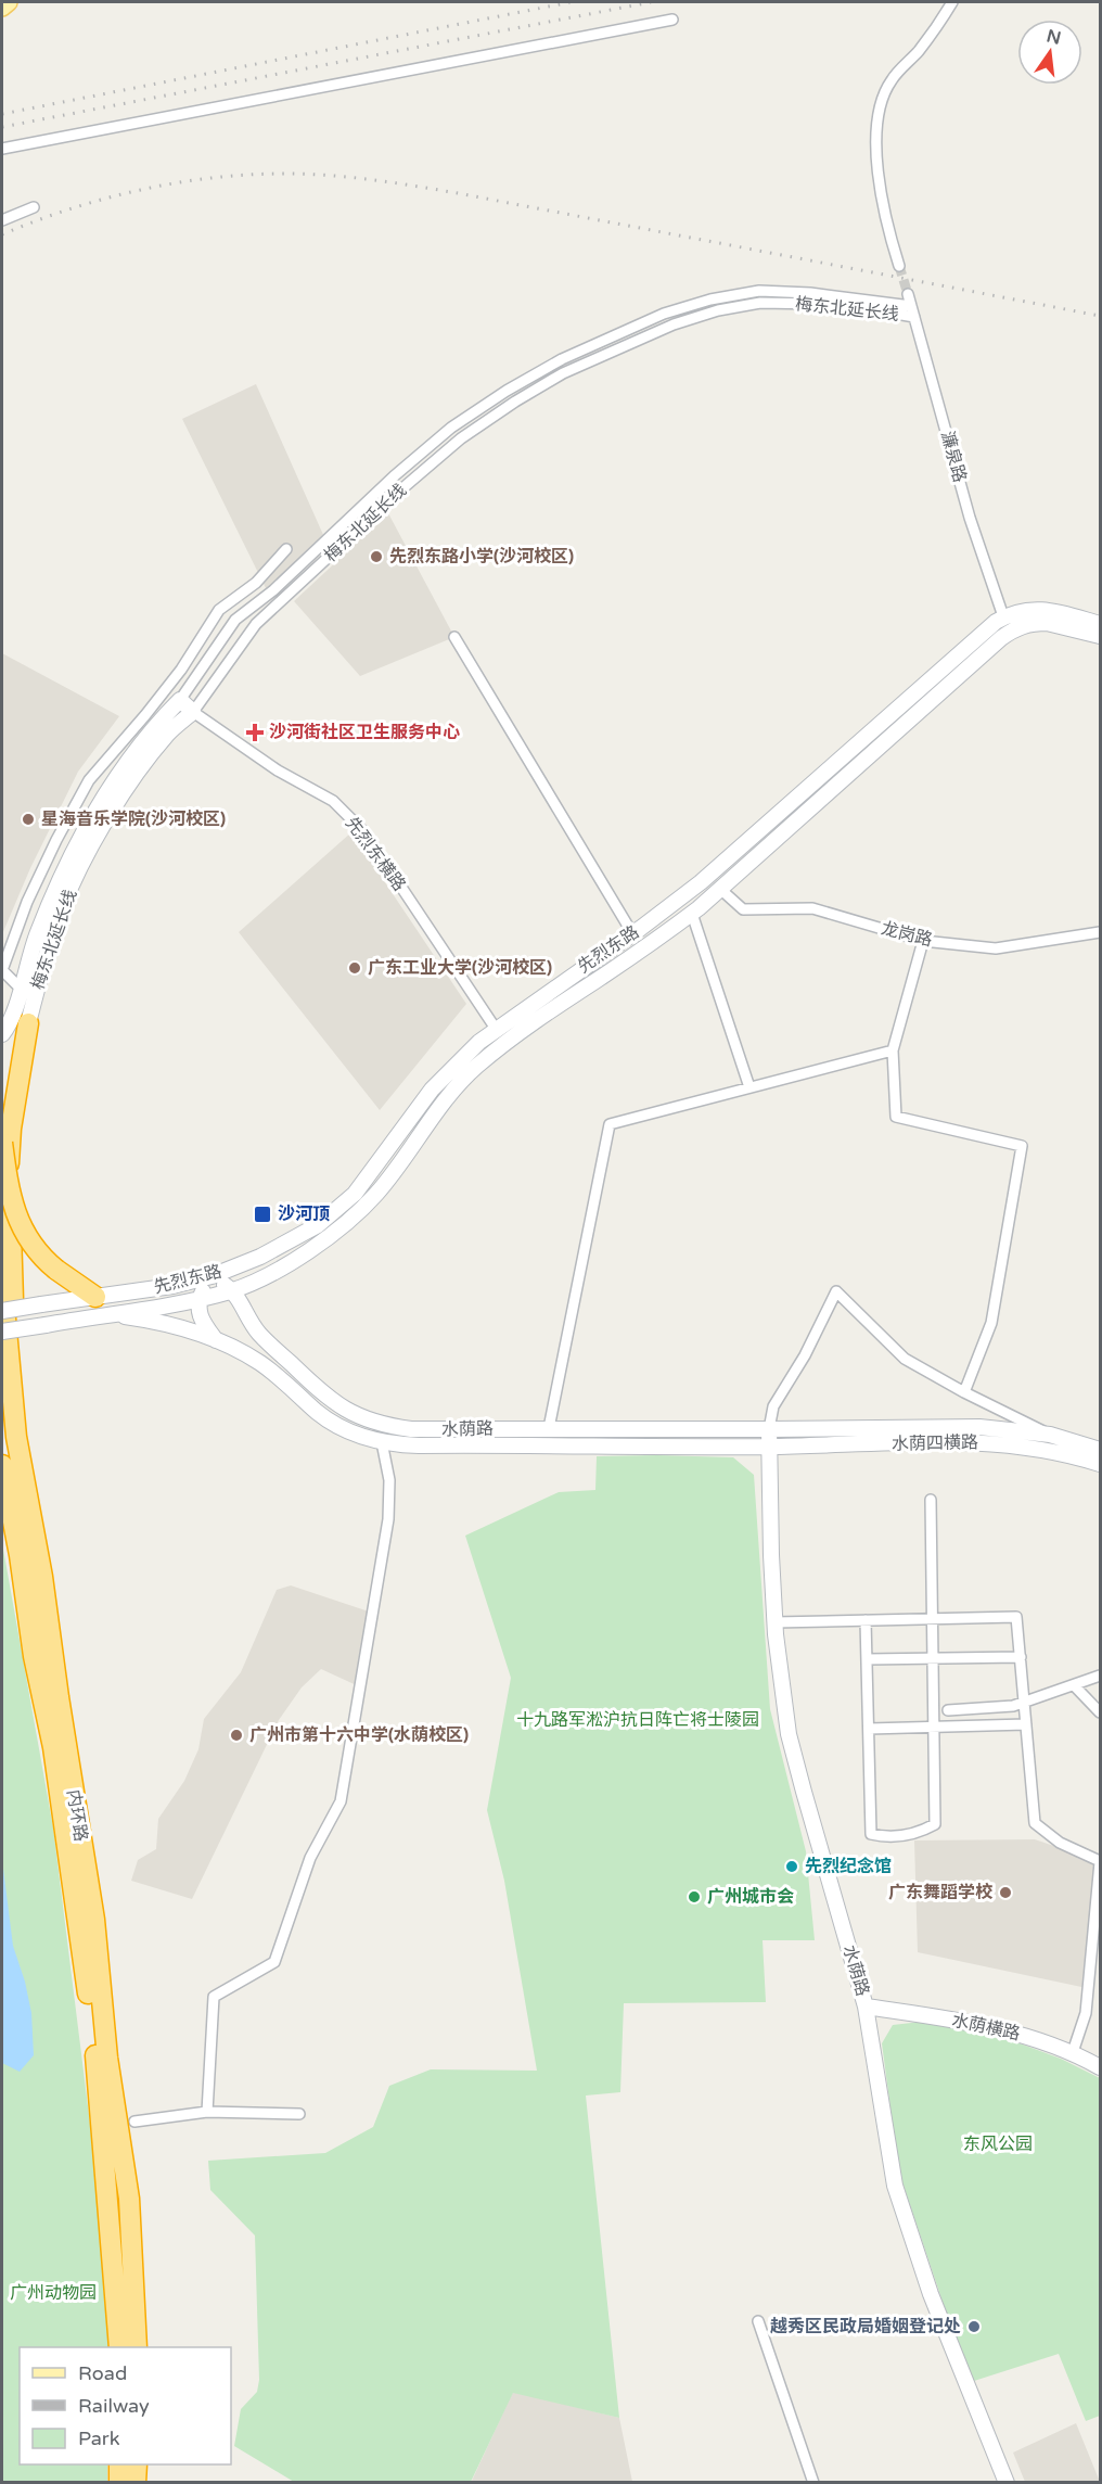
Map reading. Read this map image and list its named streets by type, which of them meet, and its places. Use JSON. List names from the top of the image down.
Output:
{
  "streets": {
    "highway": ["内环路"],
    "street": [
      "梅东北延长线",
      "濂泉路",
      "先烈东横路",
      "龙岗路",
      "先烈东路",
      "水荫路",
      "水荫四横路",
      "水荫横路"
    ]
  },
  "crossings": [
    ["梅东北延长线", "濂泉路"],
    ["梅东北延长线", "先烈东横路"],
    ["濂泉路", "先烈东路"],
    ["先烈东横路", "先烈东路"],
    ["龙岗路", "先烈东路"],
    ["先烈东路", "水荫路"],
    ["水荫路", "水荫四横路"],
    ["水荫路", "水荫横路"]
  ],
  "parks": ["十九路军淞沪抗日阵亡将士陵园", "东风公园", "广州动物园"],
  "places": {
    "other": [
      "先烈东路小学(沙河校区)",
      "星海音乐学院(沙河校区)",
      "广东工业大学(沙河校区)",
      "广州市第十六中学(水荫校区)",
      "先烈纪念馆",
      "广东舞蹈学校",
      "广州城市会",
      "越秀区民政局婚姻登记处"
    ],
    "health": ["沙河街社区卫生服务中心"],
    "transit": ["沙河顶"]
  },
  "legend": ["Road", "Railway", "Park"],
  "north": "top"
}
